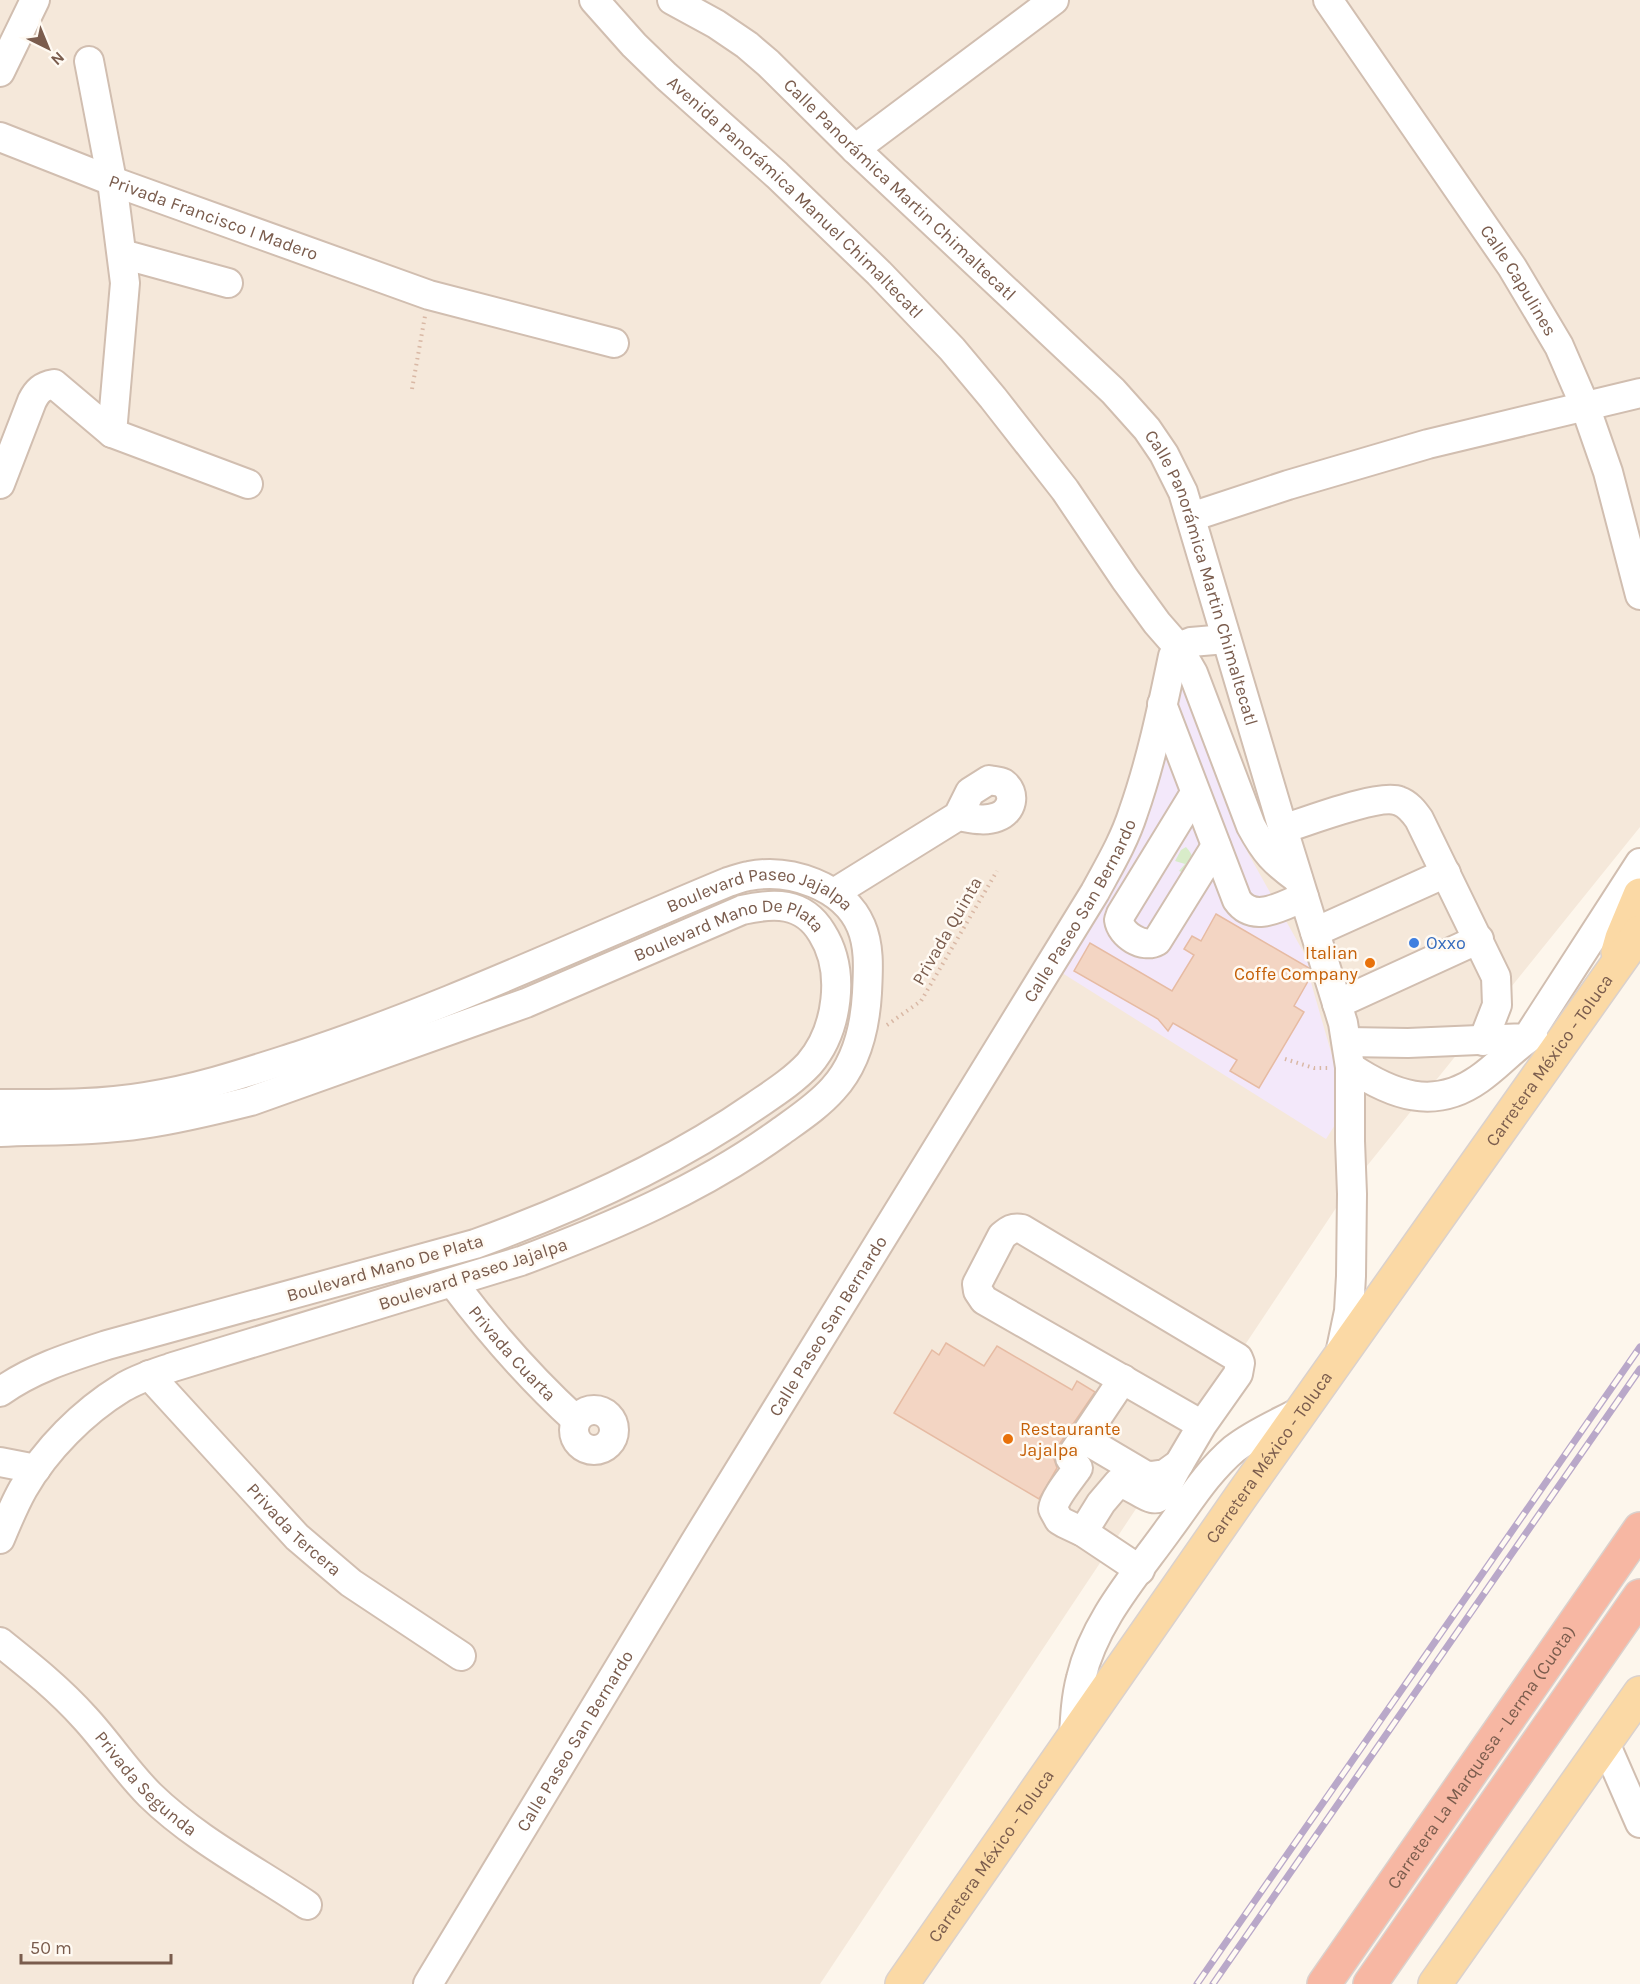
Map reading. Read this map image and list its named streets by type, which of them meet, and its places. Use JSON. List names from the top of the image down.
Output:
{
  "streets": {
    "highway": ["Carretera La Marquesa - Lerma (Cuota)"],
    "main road": ["Carretera México - Toluca"],
    "street": [
      "Calle Panorámica Martin Chimaltecatl",
      "Avenida Panorámica Manuel Chimaltecatl",
      "Privada Francisco I Madero",
      "Calle Capulines",
      "Calle Paseo San Bernardo",
      "Boulevard Paseo Jajalpa",
      "Boulevard Mano De Plata",
      "Privada Cuarta",
      "Privada Tercera",
      "Privada Segunda"
    ],
    "path": ["Privada Quinta"]
  },
  "crossings": [
    ["Calle Panorámica Martin Chimaltecatl", "Avenida Panorámica Manuel Chimaltecatl"],
    ["Calle Panorámica Martin Chimaltecatl", "Carretera México - Toluca"],
    ["Avenida Panorámica Manuel Chimaltecatl", "Calle Paseo San Bernardo"],
    ["Boulevard Paseo Jajalpa", "Privada Quinta"],
    ["Boulevard Paseo Jajalpa", "Privada Cuarta"],
    ["Boulevard Paseo Jajalpa", "Privada Tercera"]
  ],
  "places": ["Oxxo", "Italian Coffe Company", "Restaurante Jajalpa"],
  "scale_bar": "50 m",
  "north": "bottom right"
}
